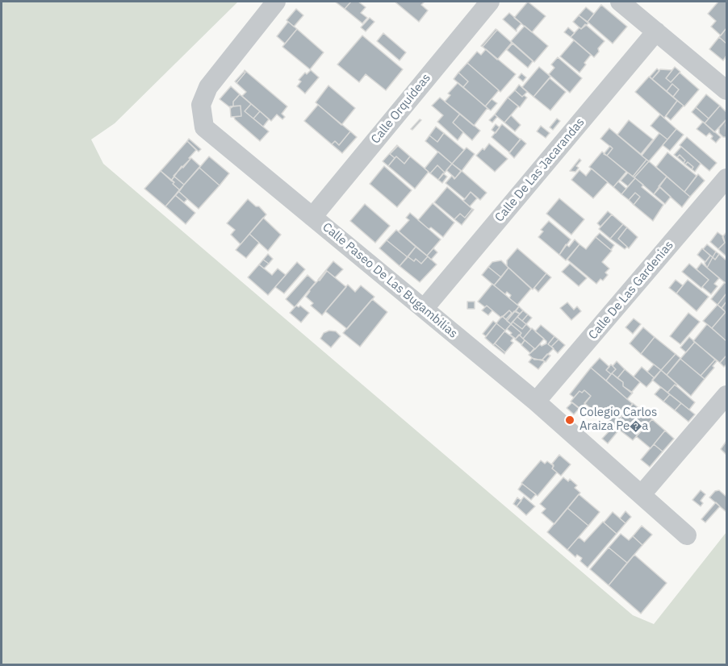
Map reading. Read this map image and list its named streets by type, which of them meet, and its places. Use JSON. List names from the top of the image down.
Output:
{
  "streets": {
    "street": [
      "Calle Orquídeas",
      "Calle De Las Jacarandas",
      "Calle Paseo De Las Bugambilias",
      "Calle De Las Gardenias"
    ]
  },
  "crossings": [
    ["Calle Orquídeas", "Calle Paseo De Las Bugambilias"],
    ["Calle De Las Jacarandas", "Calle Paseo De Las Bugambilias"],
    ["Calle Paseo De Las Bugambilias", "Calle De Las Gardenias"]
  ],
  "places": ["Colegio Carlos Araiza Pe�a"]
}
